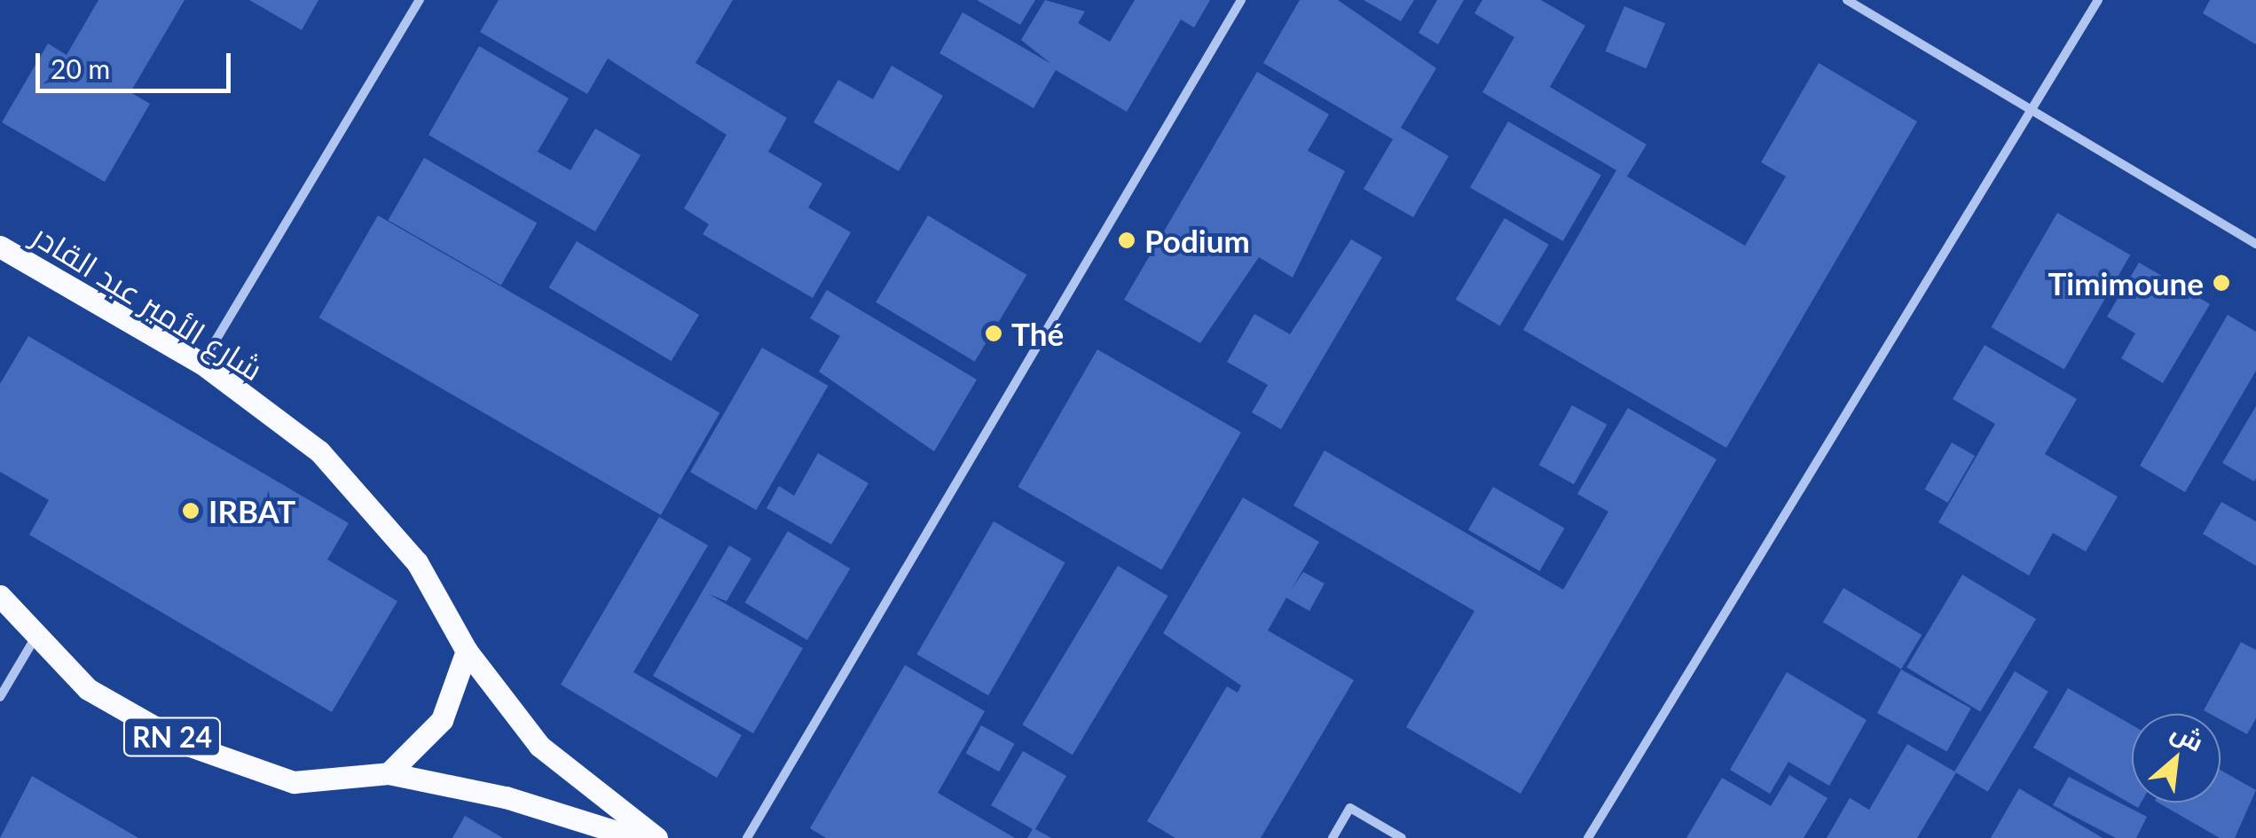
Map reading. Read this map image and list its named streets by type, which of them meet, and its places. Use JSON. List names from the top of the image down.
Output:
{
  "streets": {
    "main road": ["شارع الأمير عبد القادر", "RN 24"]
  },
  "places": [
    "Podium",
    "Timimoune",
    "Thé",
    "IRBAT"
  ],
  "scale_bar": "20 m",
  "north": "top right"
}
